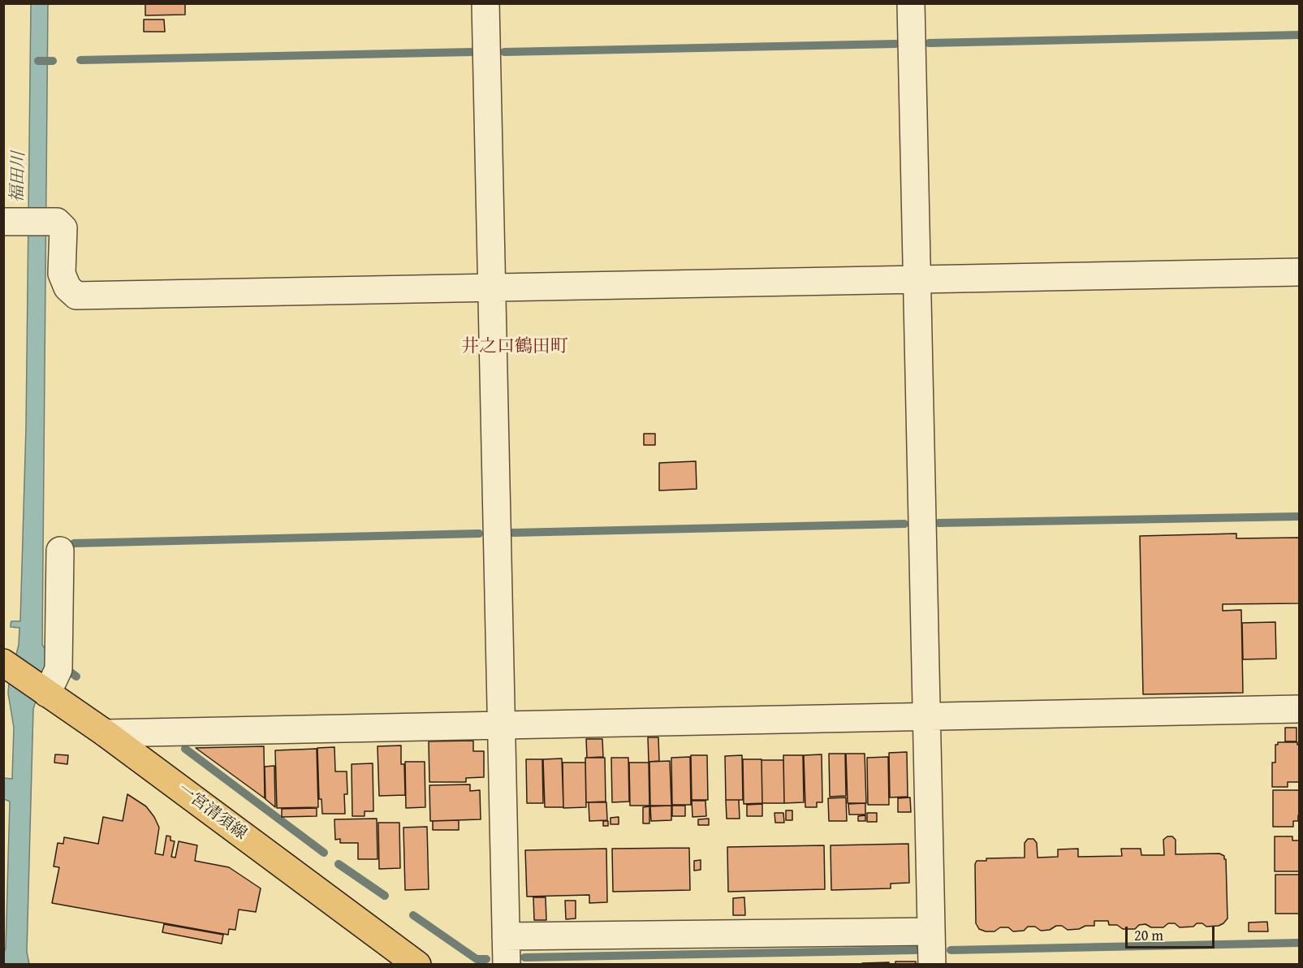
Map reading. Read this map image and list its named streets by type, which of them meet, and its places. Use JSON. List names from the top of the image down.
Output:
{
  "streets": {
    "main road": ["一宮清須線"]
  },
  "districts": ["井之口鶴田町"],
  "water": ["福田川"],
  "scale_bar": "20 m"
}
